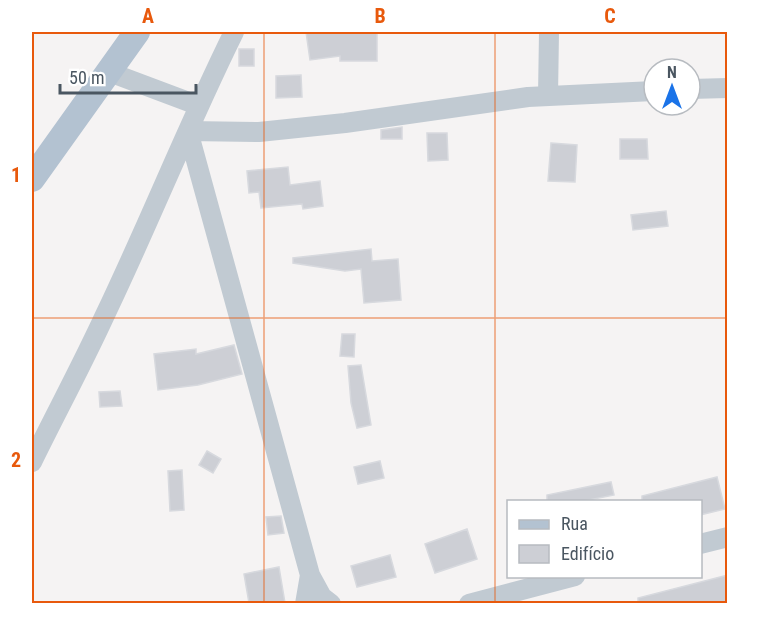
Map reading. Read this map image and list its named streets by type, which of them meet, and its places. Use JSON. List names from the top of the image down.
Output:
{
  "legend": ["Rua", "Edifício"],
  "scale_bar": "50 m",
  "north": "top",
  "grid": {
    "columns": ["A", "B", "C"],
    "rows": ["1", "2"]
  }
}
